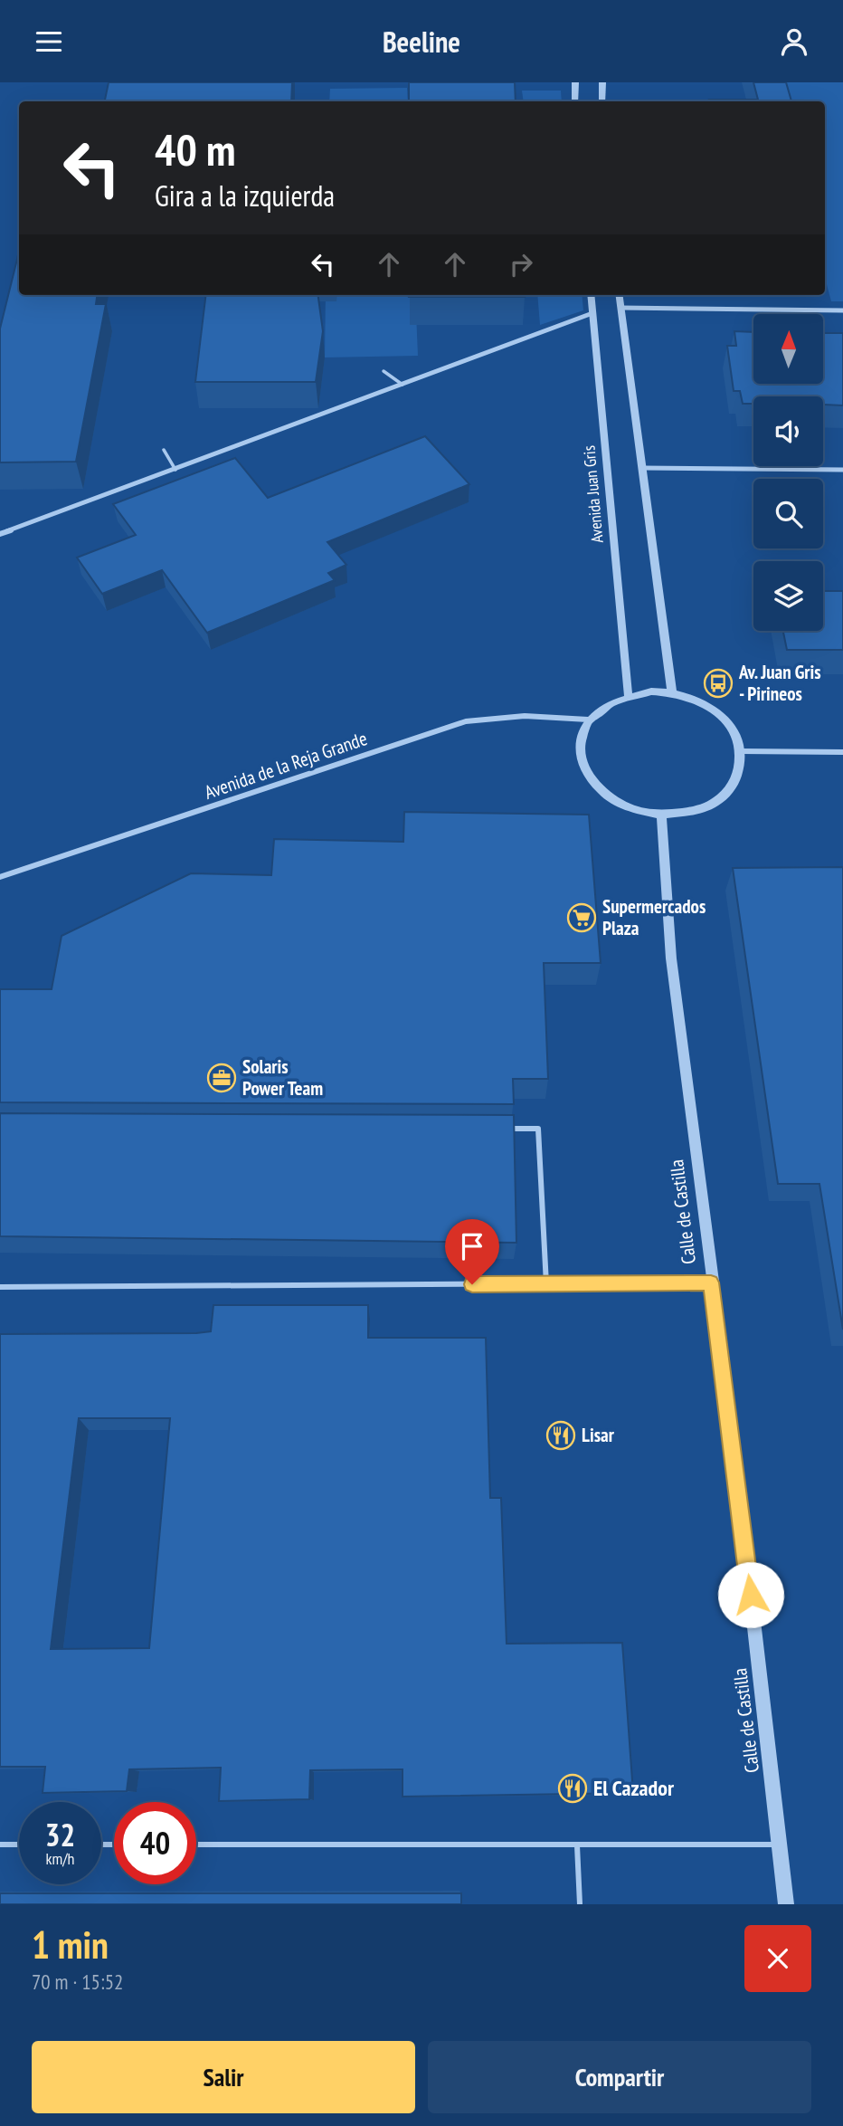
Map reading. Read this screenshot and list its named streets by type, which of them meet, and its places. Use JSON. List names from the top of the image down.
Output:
{
  "streets": {
    "street": ["Avenida Juan Gris", "Avenida de la Reja Grande", "Calle de Castilla"]
  },
  "crossings": [
    ["Avenida Juan Gris", "Avenida de la Reja Grande"],
    ["Avenida Juan Gris", "Calle de Castilla"],
    ["Avenida de la Reja Grande", "Calle de Castilla"]
  ],
  "places": {
    "bus stop": ["Av. Juan Gris - Pirineos"],
    "supermarket": ["Supermercados Plaza"],
    "office": ["Solaris Power Team"],
    "restaurant": ["Lisar", "El Cazador"]
  },
  "north": "top",
  "page": {
    "header": "Beeline",
    "turn": ["40 m", "Gira a la izquierda"],
    "speed": "32 km/h",
    "limit": "40",
    "heading": ["1 min", "70 m · 15:52"],
    "buttons": ["Salir", "Compartir"]
  }
}
